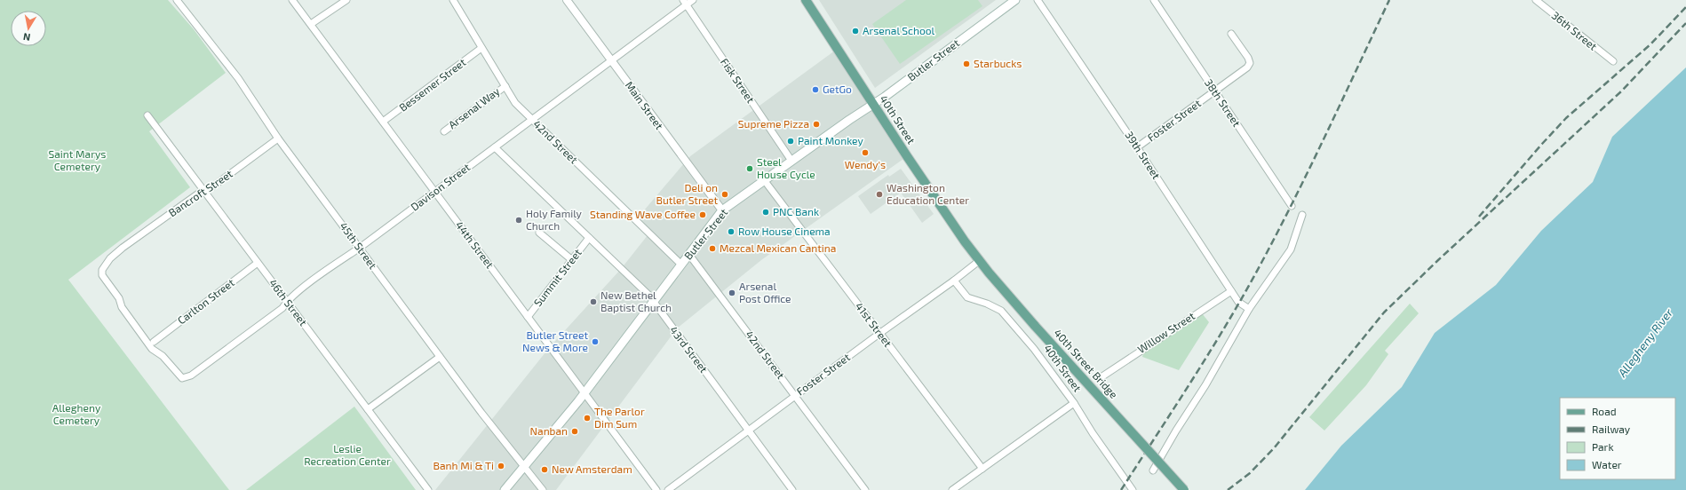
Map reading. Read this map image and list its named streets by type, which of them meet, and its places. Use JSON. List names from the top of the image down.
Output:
{
  "streets": {
    "main road": ["Butler Street", "40th Street", "40th Street Bridge"],
    "street": [
      "36th Street",
      "Fisk Street",
      "Bessemer Street",
      "38th Street",
      "Main Street",
      "Arsenal Way",
      "Foster Street",
      "42nd Street",
      "39th Street",
      "Davison Street",
      "Bancroft Street",
      "44th Street",
      "45th Street",
      "Summit Street",
      "Carlton Street",
      "46th Street",
      "41st Street",
      "Willow Street",
      "43rd Street"
    ]
  },
  "crossings": [
    ["Butler Street", "Fisk Street"],
    ["Butler Street", "Main Street"],
    ["Butler Street", "40th Street"],
    ["Butler Street", "42nd Street"],
    ["Butler Street", "44th Street"],
    ["Butler Street", "45th Street"],
    ["Butler Street", "41st Street"],
    ["Butler Street", "43rd Street"],
    ["Fisk Street", "Davison Street"],
    ["Bessemer Street", "42nd Street"],
    ["Bessemer Street", "44th Street"],
    ["38th Street", "Foster Street"],
    ["Main Street", "Davison Street"],
    ["Arsenal Way", "42nd Street"],
    ["40th Street", "Foster Street"],
    ["40th Street", "40th Street Bridge"],
    ["Foster Street", "42nd Street"],
    ["Foster Street", "39th Street"],
    ["Foster Street", "41st Street"],
    ["Foster Street", "43rd Street"],
    ["Foster Street", "40th Street Bridge"],
    ["42nd Street", "Davison Street"],
    ["39th Street", "Willow Street"],
    ["Davison Street", "Bancroft Street"],
    ["Davison Street", "44th Street"],
    ["Davison Street", "45th Street"],
    ["Davison Street", "46th Street"],
    ["Davison Street", "43rd Street"],
    ["Bancroft Street", "45th Street"],
    ["Bancroft Street", "46th Street"],
    ["44th Street", "Summit Street"],
    ["Summit Street", "43rd Street"],
    ["Carlton Street", "46th Street"]
  ],
  "water": ["Allegheny River"],
  "parks": ["Saint Marys Cemetery", "Allegheny Cemetery", "Leslie Recreation Center"],
  "places": [
    "Arsenal School",
    "Starbucks",
    "GetGo",
    "Supreme Pizza",
    "Paint Monkey",
    "Wendy's",
    "Steel House Cycle",
    "Deli on Butler Street",
    "Washington Education Center",
    "PNC Bank",
    "Standing Wave Coffee",
    "Holy Family Church",
    "Row House Cinema",
    "Mezcal Mexican Cantina",
    "Arsenal Post Office",
    "New Bethel Baptist Church",
    "Butler Street News & More",
    "The Parlor Dim Sum",
    "Nanban",
    "Banh Mi & Ti",
    "New Amsterdam"
  ],
  "legend": [
    "Road",
    "Railway",
    "Park",
    "Water"
  ],
  "north": "bottom"
}
